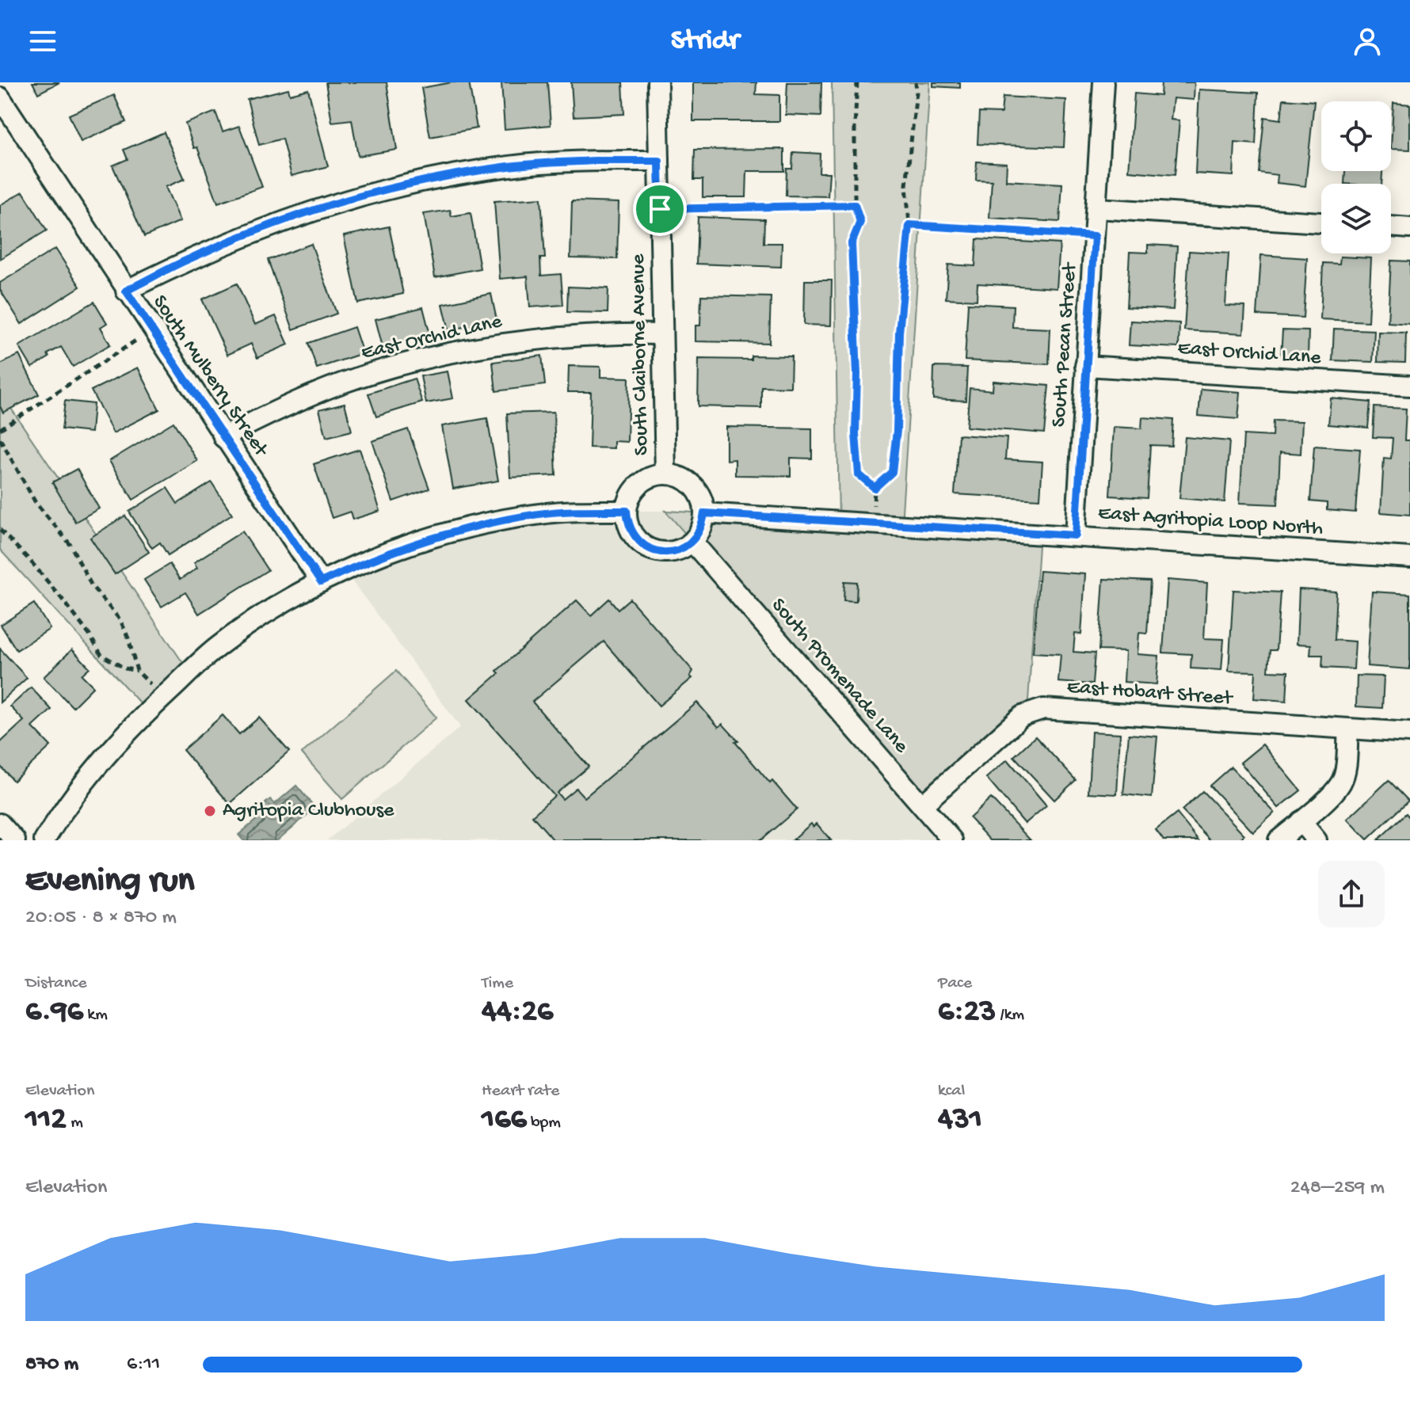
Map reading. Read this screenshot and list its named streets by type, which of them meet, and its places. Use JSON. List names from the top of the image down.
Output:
{
  "streets": {
    "street": [
      "East Orchid Lane",
      "South Pecan Street",
      "South Claiborne Avenue",
      "South Mulberry Street",
      "East Agritopia Loop North",
      "South Promenade Lane",
      "East Hobart Street"
    ]
  },
  "crossings": [
    ["East Orchid Lane", "South Pecan Street"],
    ["East Orchid Lane", "South Claiborne Avenue"],
    ["East Orchid Lane", "South Mulberry Street"],
    ["South Pecan Street", "East Agritopia Loop North"],
    ["South Claiborne Avenue", "East Agritopia Loop North"],
    ["South Claiborne Avenue", "South Promenade Lane"],
    ["East Agritopia Loop North", "South Promenade Lane"],
    ["South Promenade Lane", "East Hobart Street"]
  ],
  "places": ["Agritopia Clubhouse"],
  "page": {
    "header": "Stridr",
    "heading": ["Evening run", "20:05 · 8 × 870 m"],
    "stats": [
      ["Distance", "6.96 km"],
      ["Time", "44:26"],
      ["Pace", "6:23 /km"],
      ["Elevation", "112 m"],
      ["Heart rate", "166 bpm"],
      ["kcal", "431"]
    ],
    "chart": ["Elevation", "248–259 m"],
    "list": [
      {
        "name": "870 m",
        "note": "6:11"
      }
    ]
  }
}
